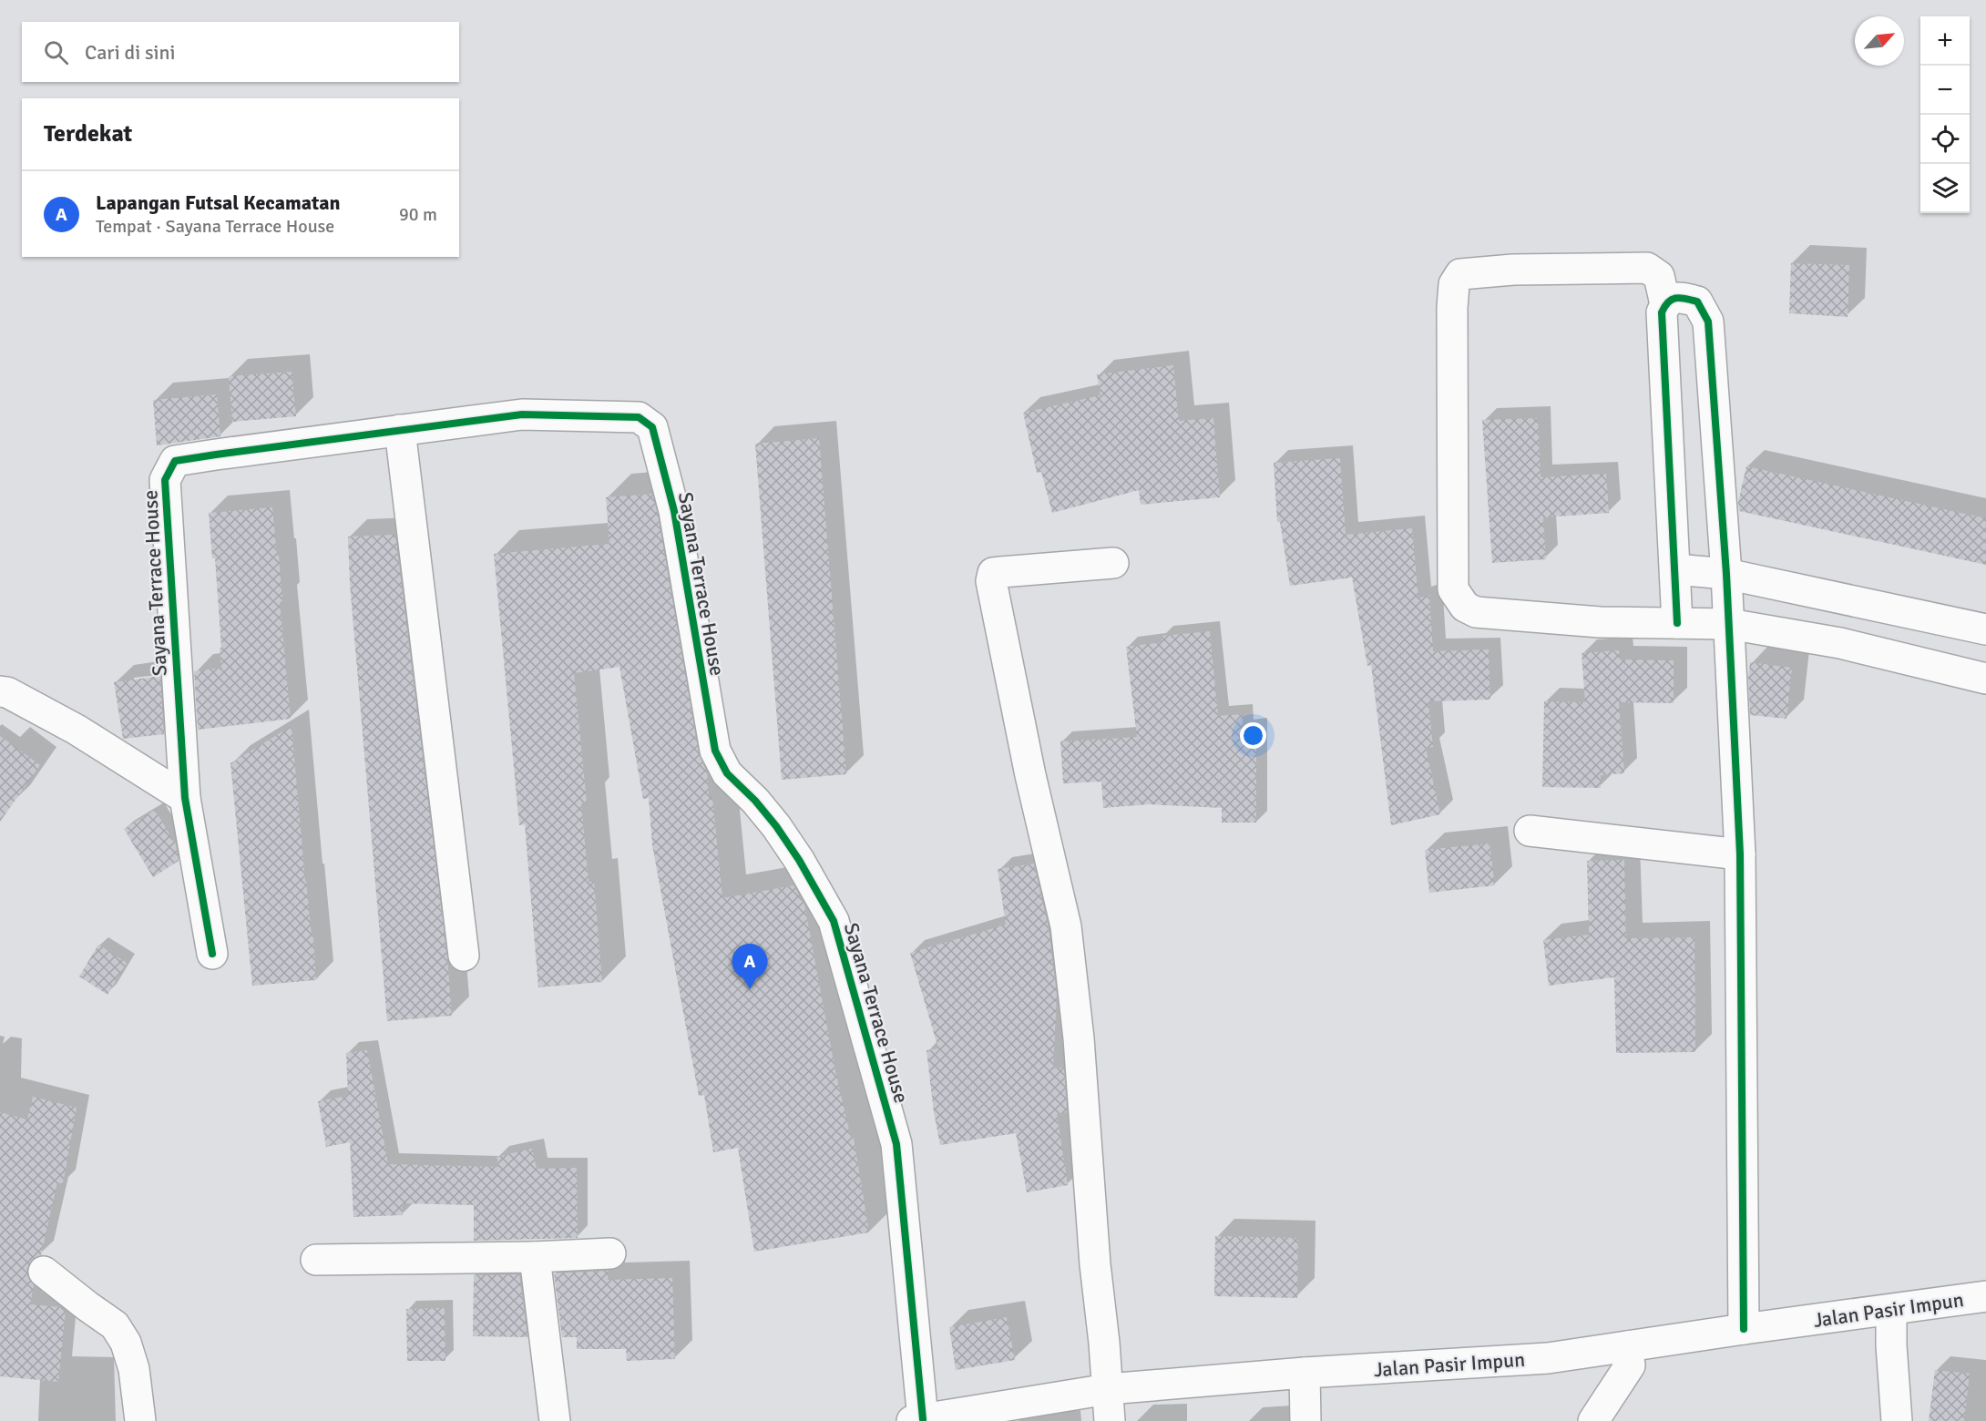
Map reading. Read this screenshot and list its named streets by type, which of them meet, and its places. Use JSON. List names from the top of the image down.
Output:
{
  "streets": {
    "street": ["Sayana Terrace House", "Jalan Pasir Impun"]
  },
  "crossings": [
    ["Sayana Terrace House", "Jalan Pasir Impun"]
  ],
  "north": "top right",
  "page": {
    "map_buttons": ["+", "−"],
    "search": "Cari di sini",
    "heading": "Terdekat",
    "list": [
      {
        "mark": "A",
        "name": "Lapangan Futsal Kecamatan",
        "note": "Tempat · Sayana Terrace House",
        "value": "90 m"
      }
    ],
    "pins": "A"
  }
}
